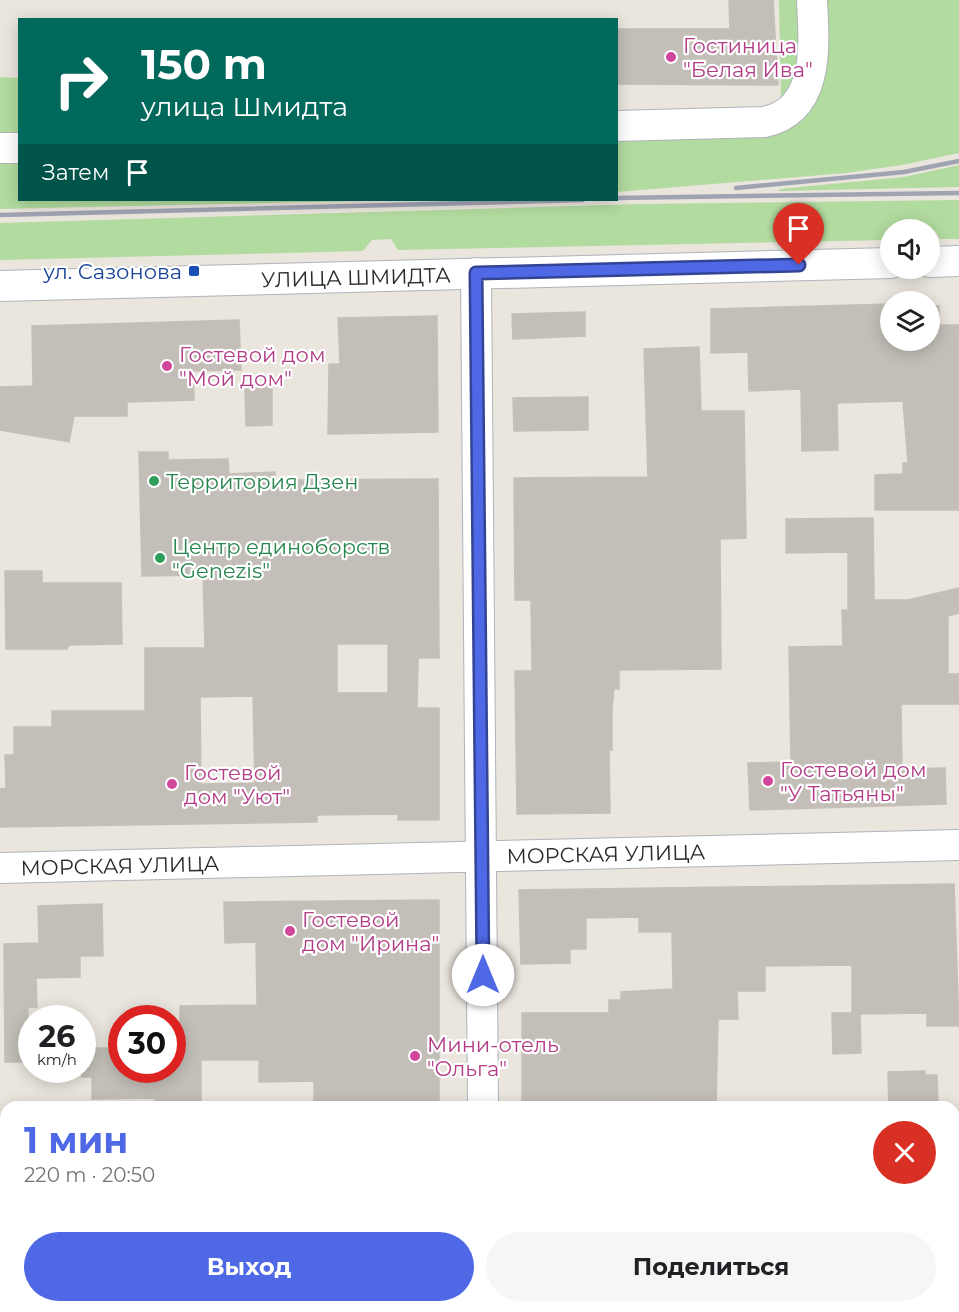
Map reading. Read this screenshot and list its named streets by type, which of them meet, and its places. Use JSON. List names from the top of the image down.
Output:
{
  "streets": {
    "street": ["УЛИЦА ШМИДТА", "МОРСКАЯ УЛИЦА"]
  },
  "places": {
    "other": [
      "Гостиница \"Белая Ива\"",
      "Гостевой дом \"Мой дом\"",
      "Территория Дзен",
      "Центр единоборств \"Genezis\"",
      "Гостевой дом \"У Татьяны\"",
      "Гостевой дом \"Уют\"",
      "Гостевой дом \"Ирина\"",
      "Мини-отель \"Ольга\""
    ],
    "transit": ["ул. Сазонова"]
  },
  "page": {
    "turn": ["150 m", "улица Шмидта"],
    "then": "Затем",
    "speed": "26 km/h",
    "limit": "30",
    "heading": ["1 мин", "220 m · 20:50"],
    "buttons": ["Выход", "Поделиться"]
  }
}
